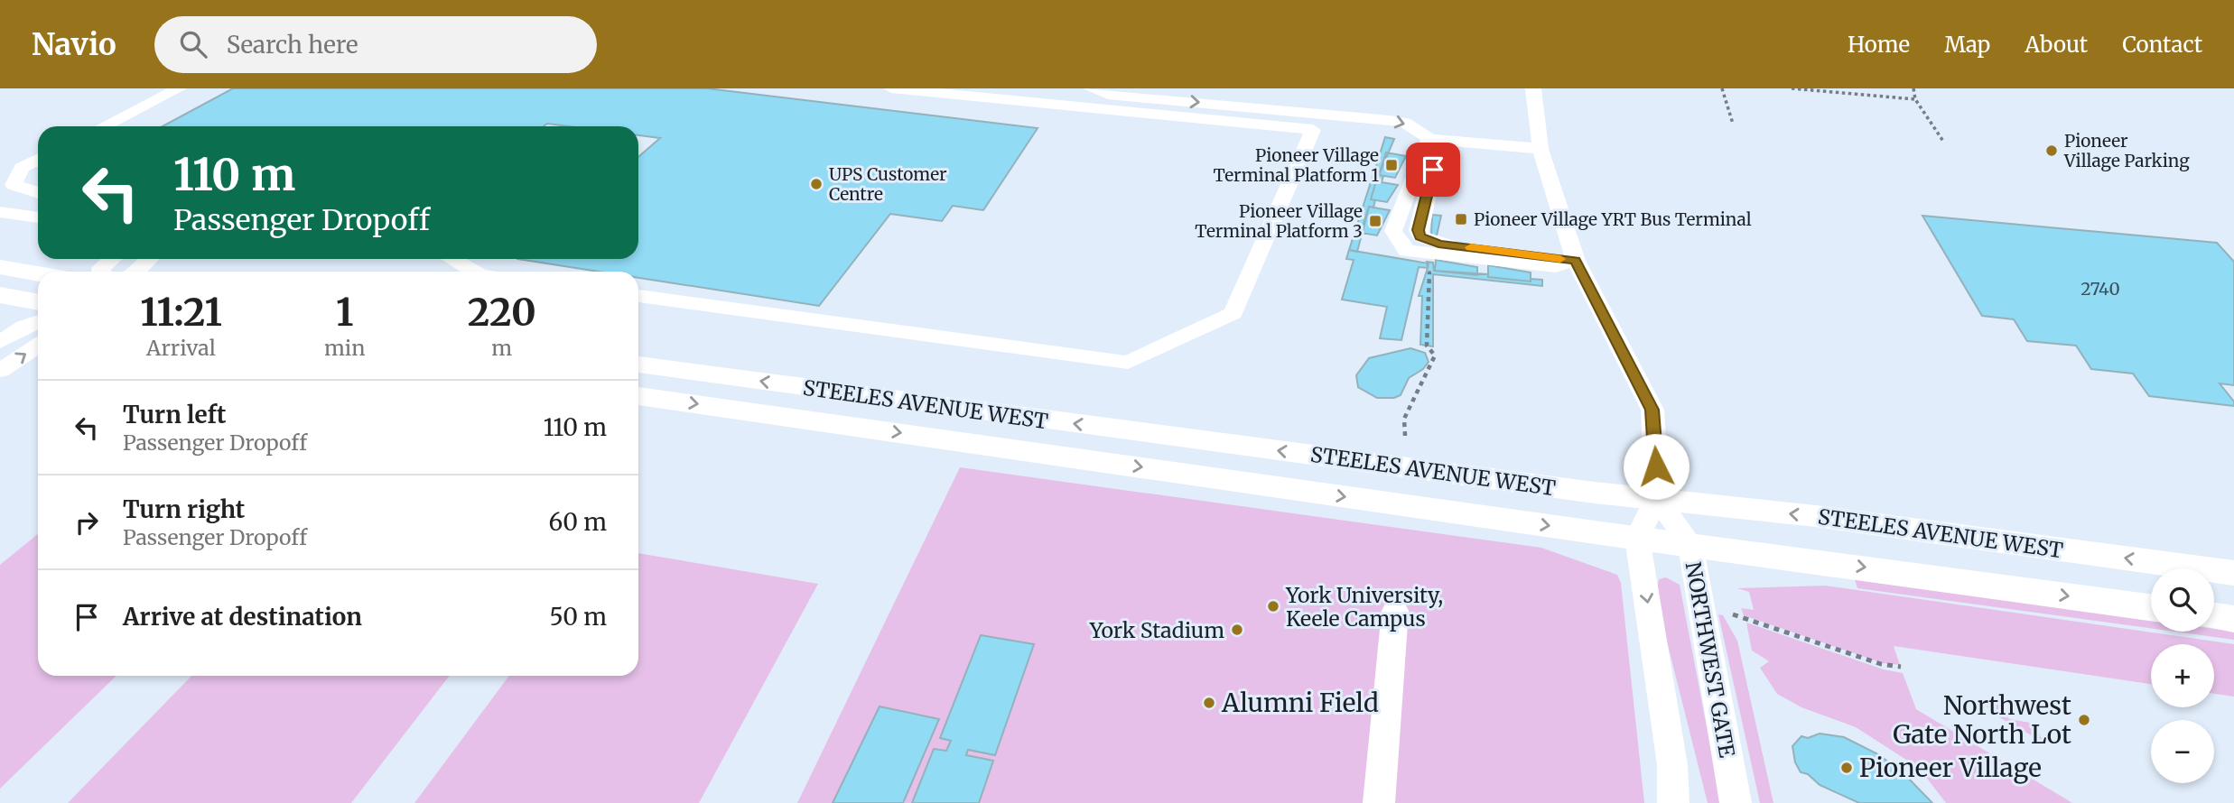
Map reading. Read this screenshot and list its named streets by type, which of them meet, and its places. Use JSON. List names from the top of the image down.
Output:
{
  "streets": {
    "main road": ["STEELES AVENUE WEST"],
    "street": ["NORTHWEST GATE"]
  },
  "crossings": [
    ["STEELES AVENUE WEST", "NORTHWEST GATE"]
  ],
  "places": {
    "other": [
      "Pioneer Village Parking",
      "UPS Customer Centre",
      "York University, Keele Campus",
      "York Stadium",
      "Alumni Field",
      "Northwest Gate North Lot",
      "Pioneer Village"
    ],
    "transit": ["Pioneer Village Terminal Platform 1", "Pioneer Village YRT Bus Terminal", "Pioneer Village Terminal Platform 3"]
  },
  "house_numbers": ["2740"],
  "page": {
    "header": "Navio",
    "search": "Search here",
    "nav": [
      "Home",
      "Map",
      "About",
      "Contact"
    ],
    "turn": ["110 m", "Passenger Dropoff"],
    "eta": [
      "11:21",
      "Arrival",
      "1",
      "min",
      "220",
      "m"
    ],
    "list": [
      {
        "name": "Turn left",
        "note": "Passenger Dropoff",
        "value": "110 m"
      },
      {
        "name": "Turn right",
        "note": "Passenger Dropoff",
        "value": "60 m"
      },
      {
        "name": "Arrive at destination",
        "value": "50 m"
      }
    ],
    "map_buttons": ["+", "−"]
  }
}
